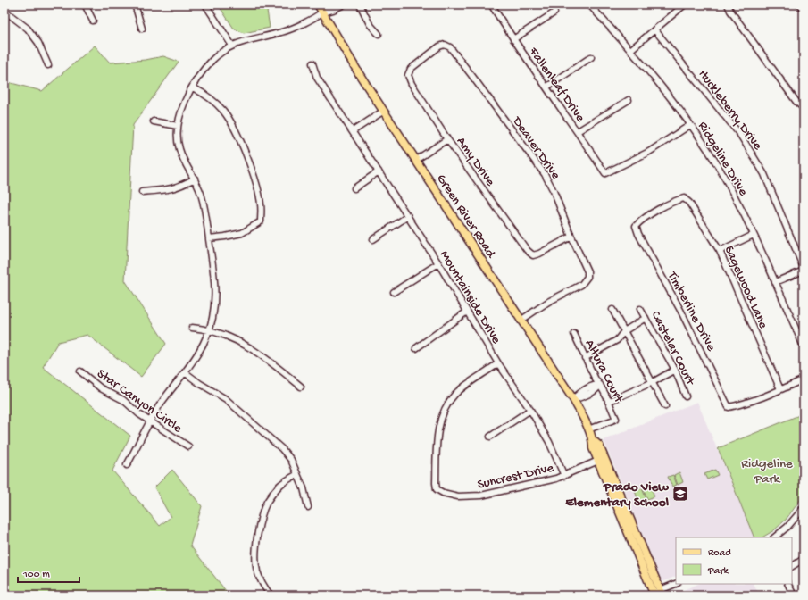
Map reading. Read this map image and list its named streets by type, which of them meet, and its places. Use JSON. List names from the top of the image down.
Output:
{
  "streets": {
    "main road": ["Green River Road"],
    "street": [
      "Fallenleaf Drive",
      "Huckleberry Drive",
      "Deaver Drive",
      "Ridgeline Drive",
      "Amy Drive",
      "Sagewood Lane",
      "Mountainside Drive",
      "Timberline Drive",
      "Castelar Court",
      "Altura Court",
      "Star Canyon Circle",
      "Suncrest Drive"
    ]
  },
  "crossings": [
    ["Fallenleaf Drive", "Ridgeline Drive"],
    ["Deaver Drive", "Amy Drive"],
    ["Deaver Drive", "Green River Road"],
    ["Green River Road", "Altura Court"],
    ["Green River Road", "Suncrest Drive"],
    ["Sagewood Lane", "Timberline Drive"],
    ["Mountainside Drive", "Suncrest Drive"]
  ],
  "parks": ["Ridgeline Park"],
  "places": {
    "school or university": ["Prado View Elementary School"]
  },
  "legend": ["Road", "Park"],
  "scale_bar": "100 m"
}
